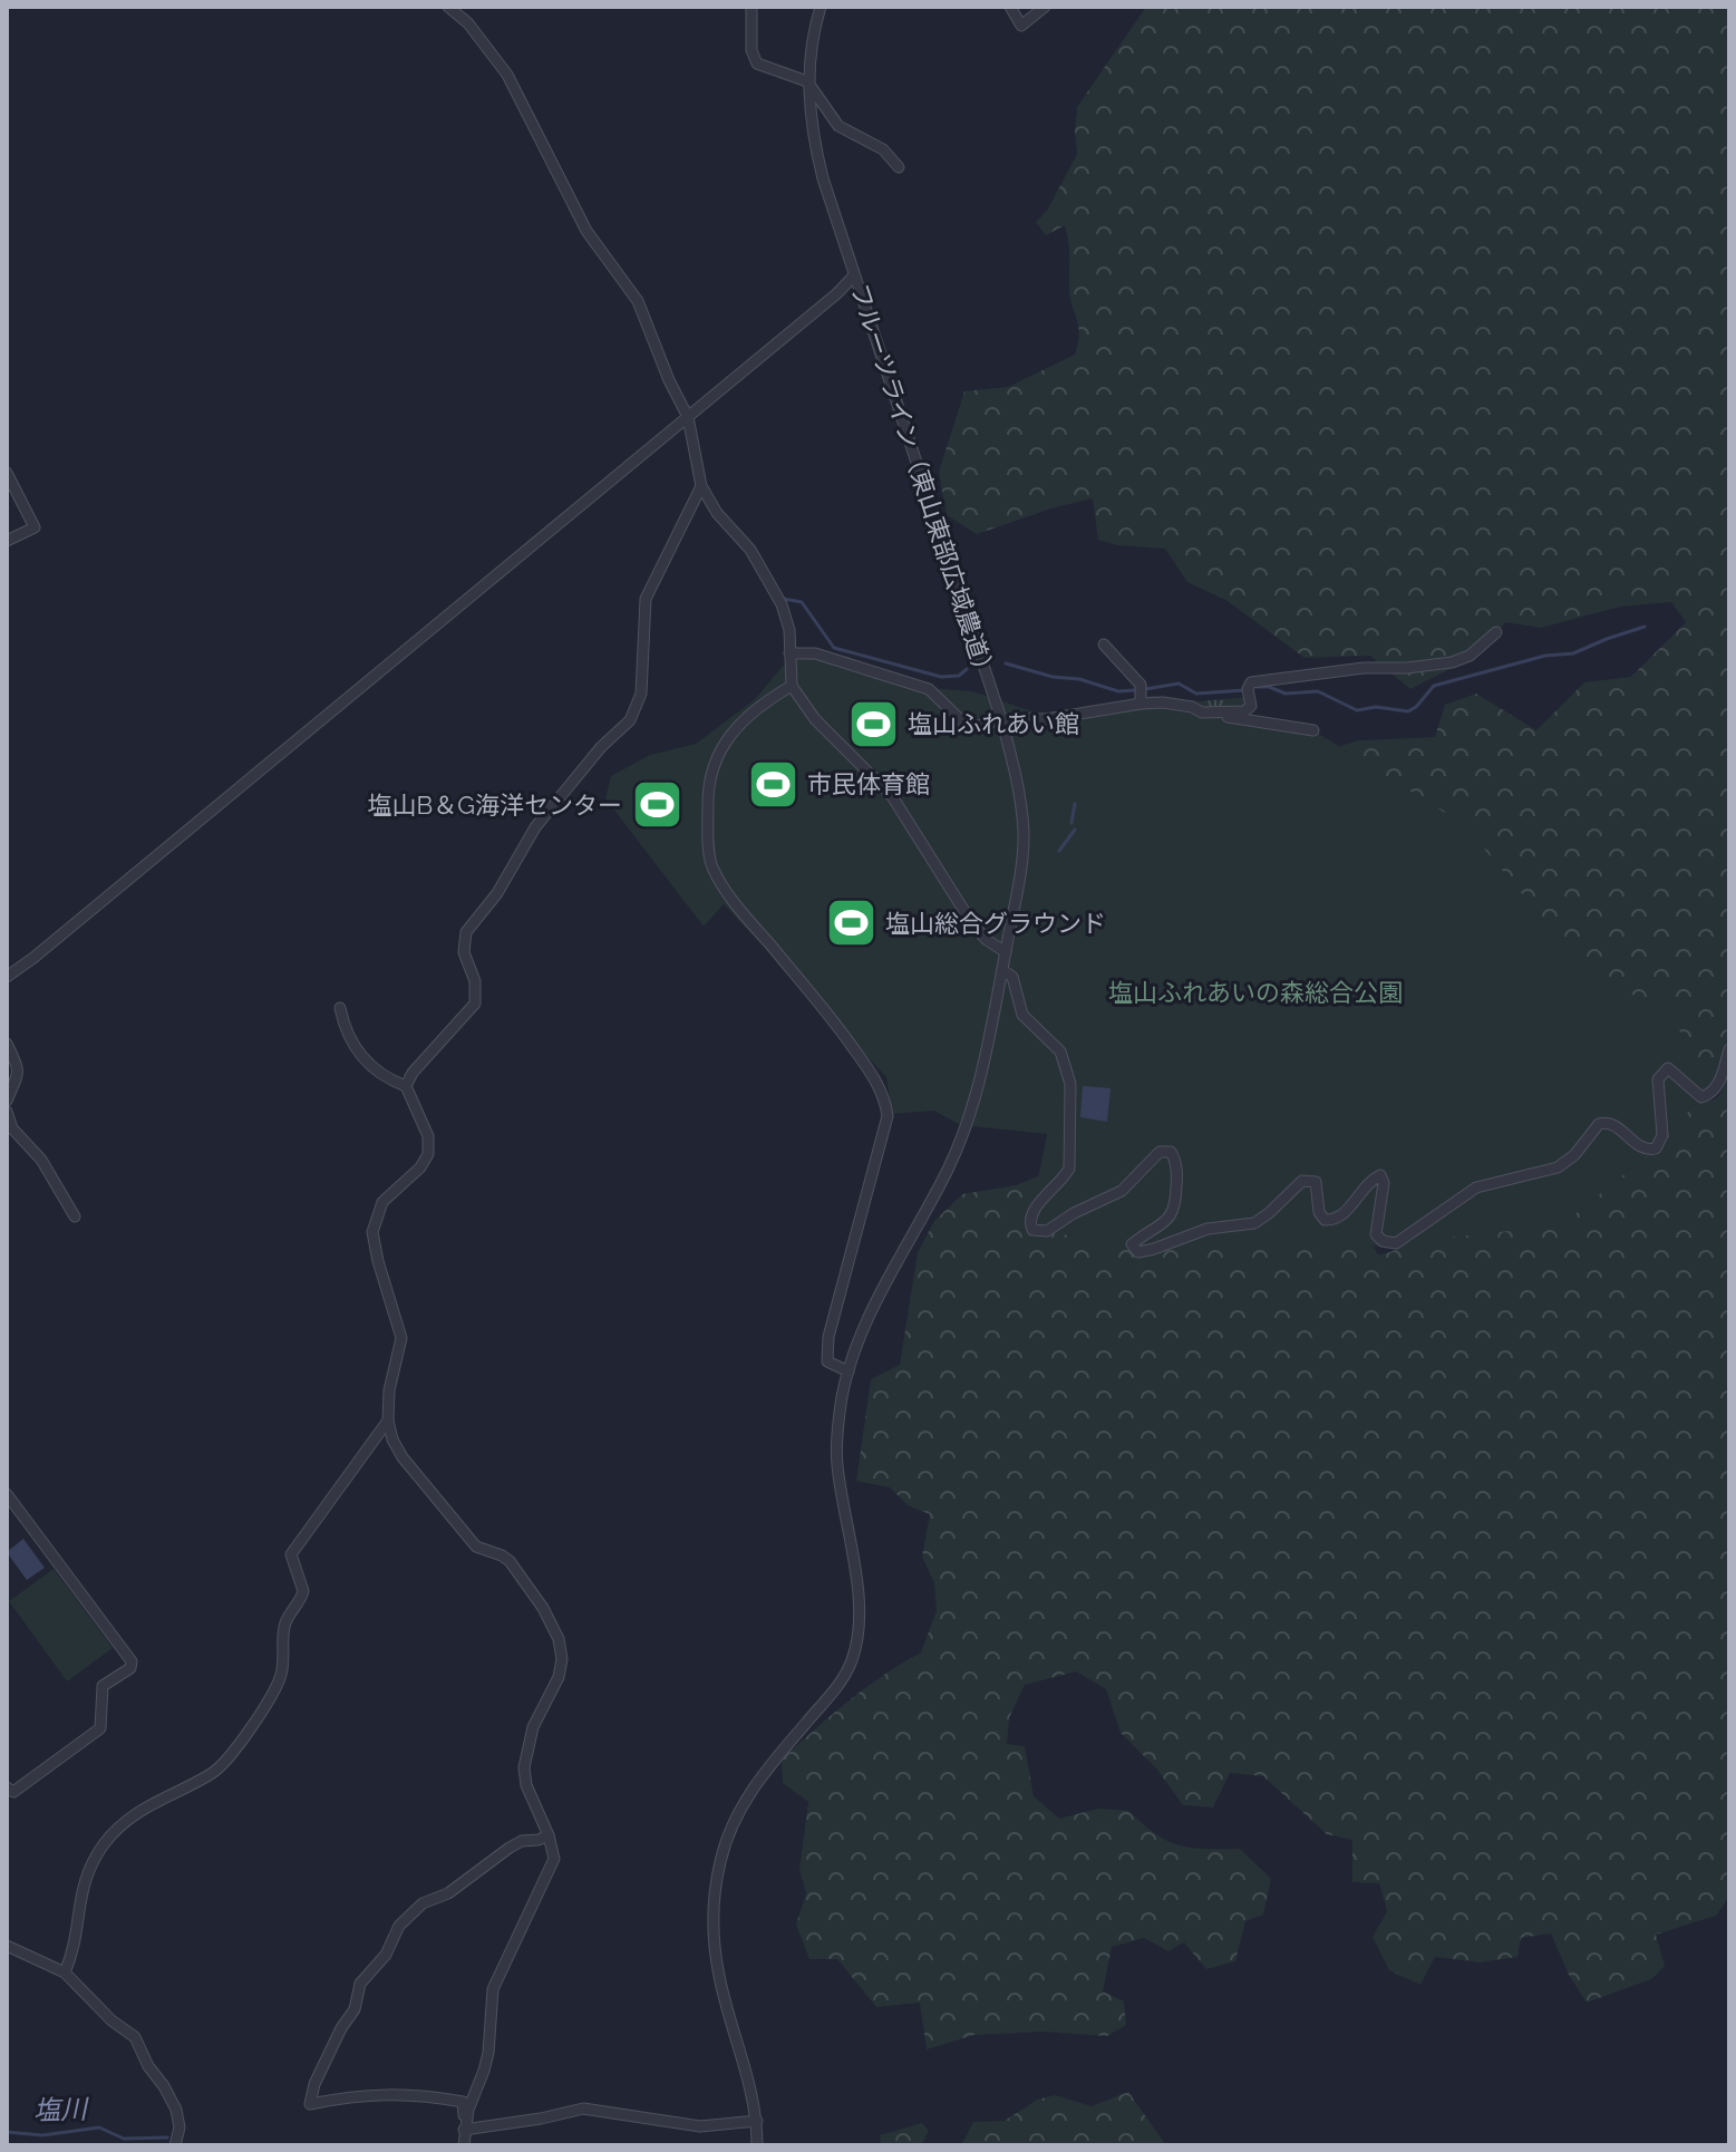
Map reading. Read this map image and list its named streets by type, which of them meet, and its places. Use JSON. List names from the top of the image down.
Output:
{
  "streets": {
    "street": ["フルーツライン（東山東部広域農道）"]
  },
  "water": ["塩川"],
  "parks": ["塩山ふれあいの森総合公園"],
  "places": {
    "sports": [
      "塩山ふれあい館",
      "市民体育館",
      "塩山B＆G海洋センター",
      "塩山総合グラウンド"
    ]
  }
}
